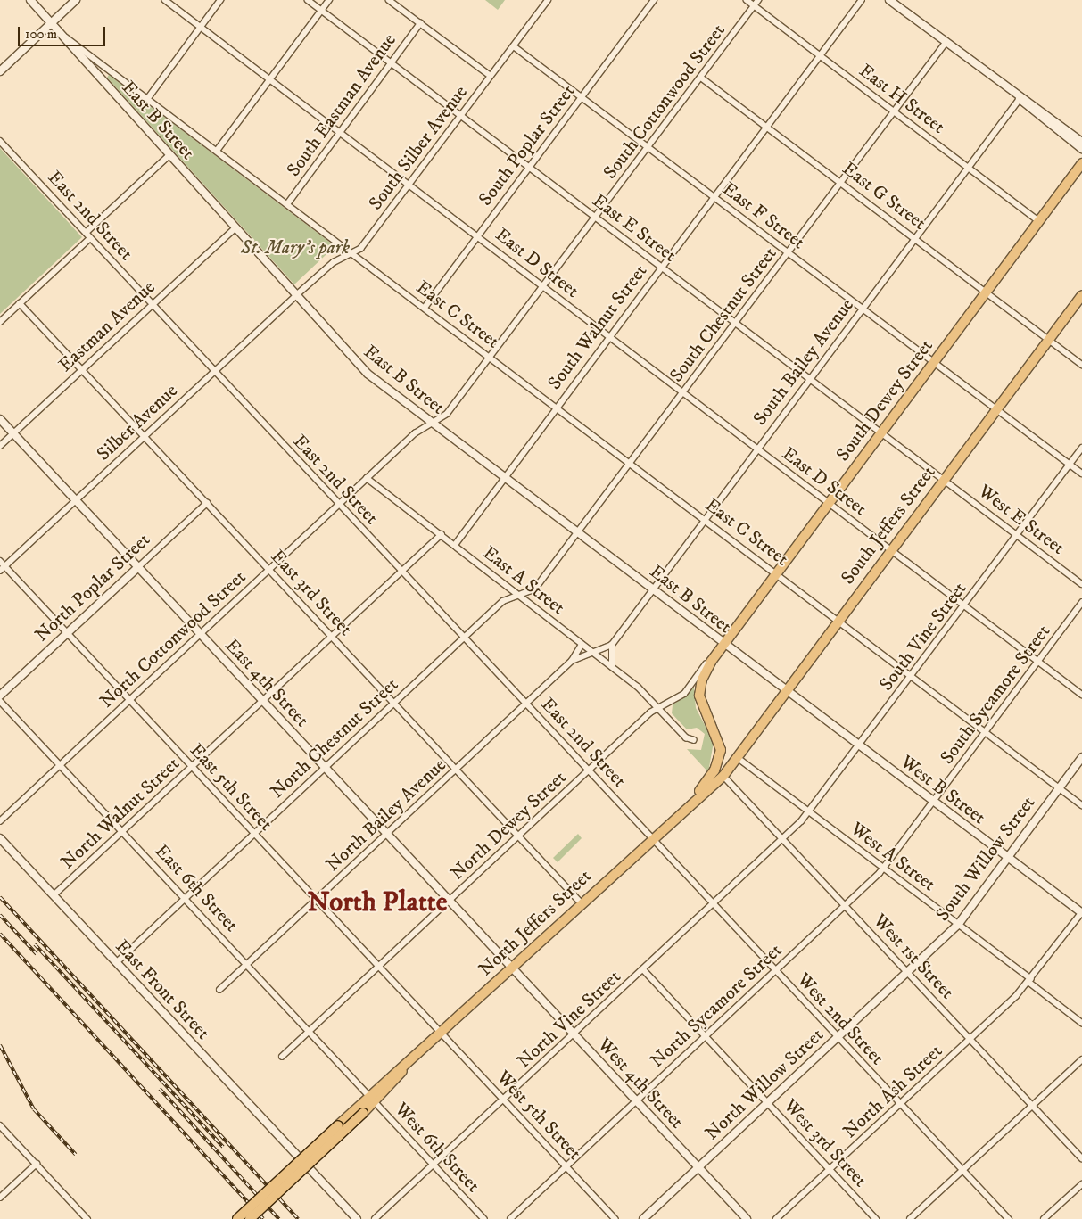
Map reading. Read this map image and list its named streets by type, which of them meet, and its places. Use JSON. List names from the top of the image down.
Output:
{
  "streets": {
    "highway": ["South Dewey Street", "South Jeffers Street", "North Jeffers Street"],
    "main road": [
      "East B Street",
      "North Poplar Street",
      "East 4th Street",
      "West B Street",
      "South Willow Street",
      "East Front Street",
      "West 4th Street",
      "North Willow Street"
    ],
    "street": [
      "East H Street",
      "South Cottonwood Street",
      "South Eastman Avenue",
      "South Poplar Street",
      "South Silber Avenue",
      "East G Street",
      "East 2nd Street",
      "East F Street",
      "East E Street",
      "East D Street",
      "East C Street",
      "South Chestnut Street",
      "Eastman Avenue",
      "South Walnut Street",
      "South Bailey Avenue",
      "Silber Avenue",
      "West E Street",
      "East A Street",
      "East 3rd Street",
      "South Vine Street",
      "North Cottonwood Street",
      "South Sycamore Street",
      "North Chestnut Street",
      "East 5th Street",
      "North Walnut Street",
      "North Bailey Avenue",
      "North Dewey Street",
      "West A Street",
      "East 6th Street",
      "West 1st Street",
      "North Sycamore Street",
      "North Vine Street",
      "West 2nd Street",
      "North Ash Street",
      "West 5th Street",
      "West 3rd Street",
      "West 6th Street"
    ]
  },
  "crossings": [
    ["East H Street", "South Cottonwood Street"],
    ["East H Street", "South Chestnut Street"],
    ["East H Street", "South Walnut Street"],
    ["East H Street", "South Bailey Avenue"],
    ["East H Street", "South Dewey Street"],
    ["South Cottonwood Street", "East B Street"],
    ["South Cottonwood Street", "East G Street"],
    ["South Cottonwood Street", "East F Street"],
    ["South Cottonwood Street", "East E Street"],
    ["South Cottonwood Street", "East D Street"],
    ["South Cottonwood Street", "East C Street"],
    ["South Cottonwood Street", "East A Street"],
    ["South Cottonwood Street", "North Cottonwood Street"],
    ["South Eastman Avenue", "East E Street"],
    ["South Eastman Avenue", "East D Street"],
    ["South Eastman Avenue", "East C Street"],
    ["East B Street", "East C Street"],
    ["East B Street", "South Chestnut Street"],
    ["East B Street", "Eastman Avenue"],
    ["East B Street", "South Walnut Street"],
    ["East B Street", "South Bailey Avenue"],
    ["East B Street", "South Dewey Street"],
    ["East B Street", "Silber Avenue"],
    ["East B Street", "South Jeffers Street"],
    ["East B Street", "West B Street"],
    ["South Poplar Street", "East F Street"],
    ["South Poplar Street", "East E Street"],
    ["South Poplar Street", "East D Street"],
    ["South Poplar Street", "East C Street"],
    ["South Silber Avenue", "East F Street"],
    ["South Silber Avenue", "East E Street"],
    ["South Silber Avenue", "East D Street"],
    ["South Silber Avenue", "East C Street"],
    ["East G Street", "South Chestnut Street"],
    ["East G Street", "South Walnut Street"],
    ["East G Street", "South Bailey Avenue"],
    ["East G Street", "South Dewey Street"],
    ["East G Street", "South Jeffers Street"],
    ["East 2nd Street", "Eastman Avenue"],
    ["East 2nd Street", "Silber Avenue"],
    ["East 2nd Street", "North Cottonwood Street"],
    ["East 2nd Street", "North Chestnut Street"],
    ["East 2nd Street", "North Walnut Street"],
    ["East 2nd Street", "North Bailey Avenue"],
    ["East 2nd Street", "North Dewey Street"],
    ["East 2nd Street", "North Jeffers Street"],
    ["East 2nd Street", "West 2nd Street"],
    ["East F Street", "South Chestnut Street"],
    ["East F Street", "South Walnut Street"],
    ["East F Street", "South Bailey Avenue"],
    ["East F Street", "South Dewey Street"],
    ["East F Street", "South Jeffers Street"],
    ["East F Street", "South Vine Street"],
    ["East E Street", "South Chestnut Street"],
    ["East E Street", "South Walnut Street"],
    ["East E Street", "South Bailey Avenue"],
    ["East E Street", "South Dewey Street"],
    ["East E Street", "West E Street"],
    ["East E Street", "South Jeffers Street"],
    ["East D Street", "South Chestnut Street"],
    ["East D Street", "South Walnut Street"],
    ["East D Street", "South Bailey Avenue"],
    ["East D Street", "South Dewey Street"],
    ["East D Street", "South Jeffers Street"],
    ["East D Street", "South Vine Street"],
    ["East D Street", "South Sycamore Street"],
    ["East C Street", "South Chestnut Street"],
    ["East C Street", "South Walnut Street"],
    ["East C Street", "South Bailey Avenue"],
    ["East C Street", "South Dewey Street"],
    ["East C Street", "South Jeffers Street"],
    ["East C Street", "South Vine Street"],
    ["East C Street", "South Sycamore Street"],
    ["East C Street", "South Willow Street"],
    ["South Chestnut Street", "East A Street"],
    ["South Chestnut Street", "North Chestnut Street"],
    ["Eastman Avenue", "East 3rd Street"],
    ["Eastman Avenue", "East 4th Street"],
    ["South Walnut Street", "East A Street"],
    ["South Bailey Avenue", "East A Street"],
    ["South Bailey Avenue", "North Bailey Avenue"],
    ["South Dewey Street", "East A Street"],
    ["South Dewey Street", "North Dewey Street"],
    ["South Dewey Street", "North Jeffers Street"],
    ["Silber Avenue", "East 3rd Street"],
    ["Silber Avenue", "East 4th Street"],
    ["Silber Avenue", "East 5th Street"],
    ["West E Street", "South Jeffers Street"],
    ["West E Street", "South Vine Street"],
    ["South Jeffers Street", "West B Street"],
    ["South Jeffers Street", "West A Street"],
    ["South Jeffers Street", "North Jeffers Street"],
    ["South Jeffers Street", "West 1st Street"],
    ["East A Street", "North Cottonwood Street"],
    ["East A Street", "North Chestnut Street"],
    ["East A Street", "North Walnut Street"],
    ["East A Street", "North Bailey Avenue"],
    ["East A Street", "North Dewey Street"],
    ["North Poplar Street", "East 3rd Street"],
    ["North Poplar Street", "East 4th Street"],
    ["North Poplar Street", "East 5th Street"],
    ["East 3rd Street", "North Cottonwood Street"],
    ["East 3rd Street", "North Chestnut Street"],
    ["East 3rd Street", "North Walnut Street"],
    ["East 3rd Street", "North Bailey Avenue"],
    ["East 3rd Street", "North Dewey Street"],
    ["East 3rd Street", "North Jeffers Street"],
    ["South Vine Street", "West B Street"],
    ["South Vine Street", "West A Street"],
    ["South Vine Street", "West 1st Street"],
    ["South Vine Street", "North Vine Street"],
    ["North Cottonwood Street", "East 4th Street"],
    ["North Cottonwood Street", "East 5th Street"],
    ["North Cottonwood Street", "East 6th Street"],
    ["East 4th Street", "North Chestnut Street"],
    ["East 4th Street", "North Walnut Street"],
    ["East 4th Street", "North Bailey Avenue"],
    ["East 4th Street", "North Dewey Street"],
    ["East 4th Street", "North Jeffers Street"],
    ["East 4th Street", "West 4th Street"],
    ["South Sycamore Street", "West B Street"],
    ["South Sycamore Street", "West A Street"],
    ["South Sycamore Street", "West 1st Street"],
    ["South Sycamore Street", "North Sycamore Street"],
    ["North Chestnut Street", "East 5th Street"],
    ["North Chestnut Street", "East 6th Street"],
    ["North Chestnut Street", "East Front Street"],
    ["East 5th Street", "North Walnut Street"],
    ["East 5th Street", "North Bailey Avenue"],
    ["East 5th Street", "North Dewey Street"],
    ["East 5th Street", "North Jeffers Street"],
    ["East 5th Street", "West 5th Street"],
    ["West B Street", "South Willow Street"],
    ["West B Street", "North Ash Street"],
    ["North Walnut Street", "East 6th Street"],
    ["North Walnut Street", "East Front Street"],
    ["North Bailey Avenue", "East 6th Street"],
    ["North Dewey Street", "East 6th Street"],
    ["West A Street", "South Willow Street"],
    ["West A Street", "North Ash Street"],
    ["South Willow Street", "West 1st Street"],
    ["South Willow Street", "North Willow Street"],
    ["East 6th Street", "North Jeffers Street"],
    ["East 6th Street", "West 6th Street"],
    ["North Jeffers Street", "West 1st Street"],
    ["North Jeffers Street", "West 2nd Street"],
    ["North Jeffers Street", "West 4th Street"],
    ["North Jeffers Street", "West 5th Street"],
    ["North Jeffers Street", "West 6th Street"],
    ["West 1st Street", "North Sycamore Street"],
    ["West 1st Street", "North Vine Street"],
    ["West 1st Street", "North Willow Street"],
    ["West 1st Street", "North Ash Street"],
    ["North Sycamore Street", "West 2nd Street"],
    ["North Sycamore Street", "West 4th Street"],
    ["North Sycamore Street", "West 5th Street"],
    ["North Sycamore Street", "West 3rd Street"],
    ["North Vine Street", "West 2nd Street"],
    ["North Vine Street", "West 4th Street"],
    ["North Vine Street", "West 5th Street"],
    ["North Vine Street", "West 3rd Street"],
    ["North Vine Street", "West 6th Street"],
    ["West 2nd Street", "North Willow Street"],
    ["West 2nd Street", "North Ash Street"],
    ["West 4th Street", "North Willow Street"],
    ["North Willow Street", "West 3rd Street"],
    ["North Ash Street", "West 3rd Street"]
  ],
  "districts": ["North Platte"],
  "parks": ["St. Mary's park"],
  "scale_bar": "100 m"
}
